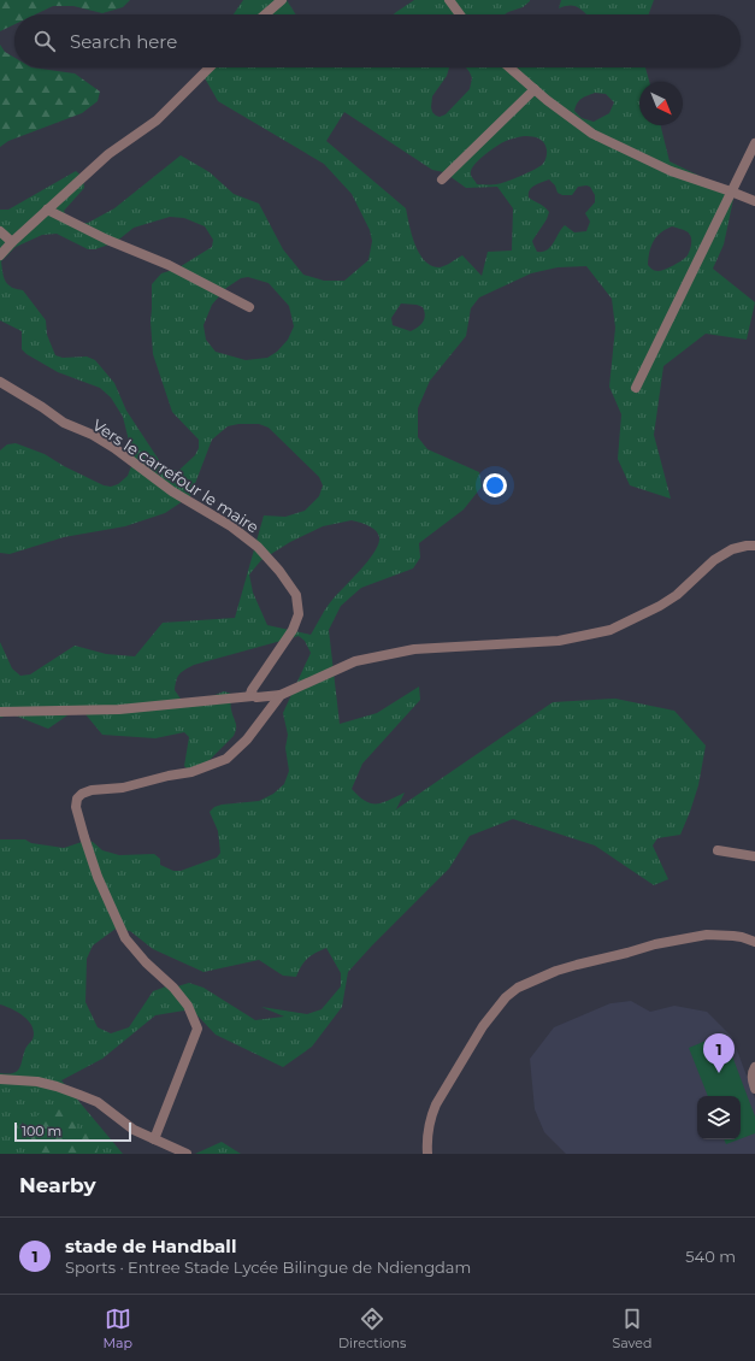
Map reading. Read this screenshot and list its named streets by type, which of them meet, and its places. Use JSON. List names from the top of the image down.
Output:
{
  "streets": {
    "street": ["Vers le carrefour le maire"]
  },
  "scale_bar": "100 m",
  "north": "bottom right",
  "page": {
    "search": "Search here",
    "pins": "1",
    "scale": "100 m",
    "heading": "Nearby",
    "list": [
      {
        "mark": "1",
        "name": "stade de Handball",
        "note": "Sports · Entree Stade Lycée Bilingue de Ndiengdam",
        "value": "540 m"
      }
    ],
    "nav": ["Map", "Directions", "Saved"]
  }
}
